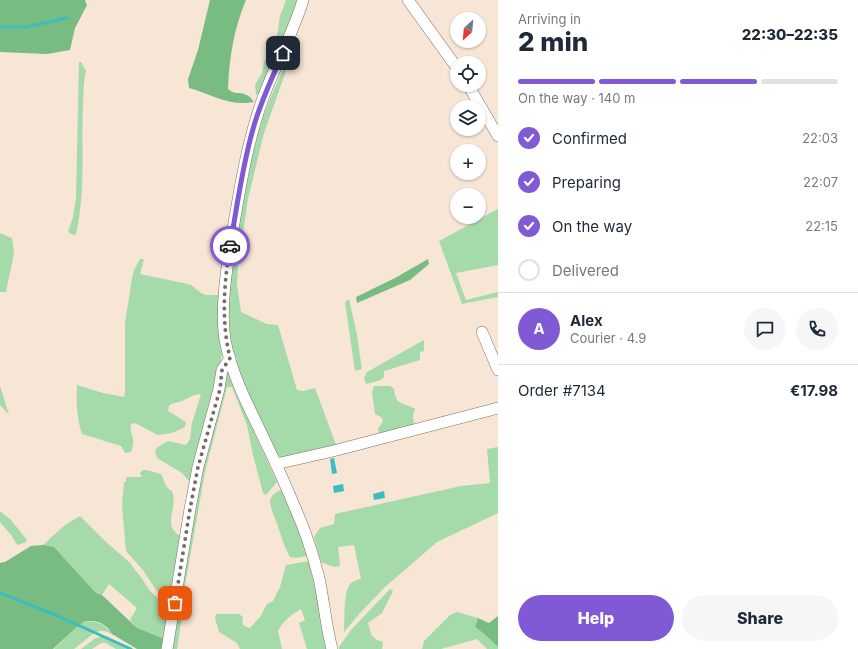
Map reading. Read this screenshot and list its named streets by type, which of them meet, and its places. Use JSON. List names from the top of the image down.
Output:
{
  "north": "bottom left",
  "page": {
    "heading": ["2 min", "Arriving in", "22:30–22:35"],
    "panel": [
      "Alex",
      "Courier · 4.9",
      "Order #7134",
      "€17.98"
    ],
    "map_buttons": ["+", "−"],
    "bar": "On the way · 140 m",
    "list": [
      ["Confirmed", "22:03"],
      ["Preparing", "22:07"],
      ["On the way", "22:15"],
      "Delivered"
    ],
    "round": "A",
    "buttons": ["Help", "Share"]
  }
}
